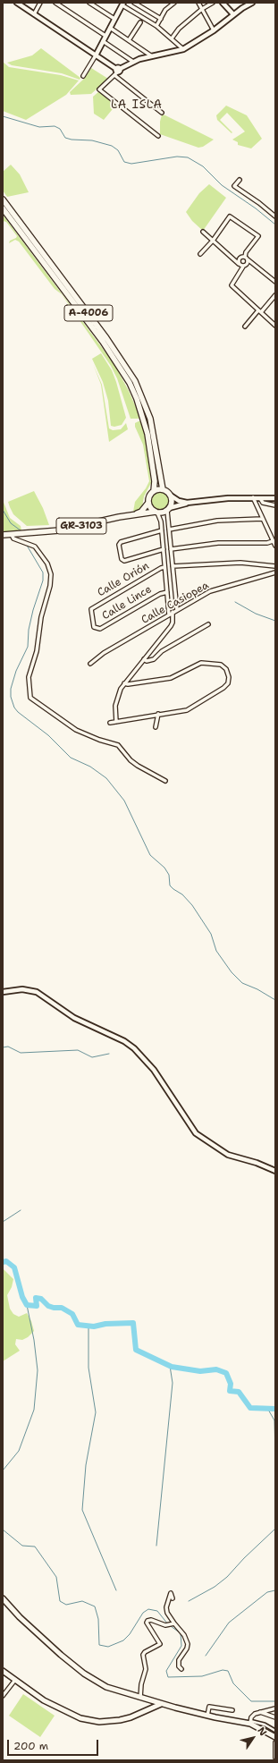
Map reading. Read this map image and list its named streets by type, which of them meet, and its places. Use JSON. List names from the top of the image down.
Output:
{
  "streets": {
    "main road": ["A-4006", "GR-3103"],
    "street": ["Calle Orión", "Calle Lince", "Calle Casiopea"]
  },
  "crossings": [
    ["A-4006", "GR-3103"],
    ["Calle Orión", "Calle Lince"]
  ],
  "districts": ["LA ISLA"],
  "scale_bar": "200 m",
  "north": "top right"
}
